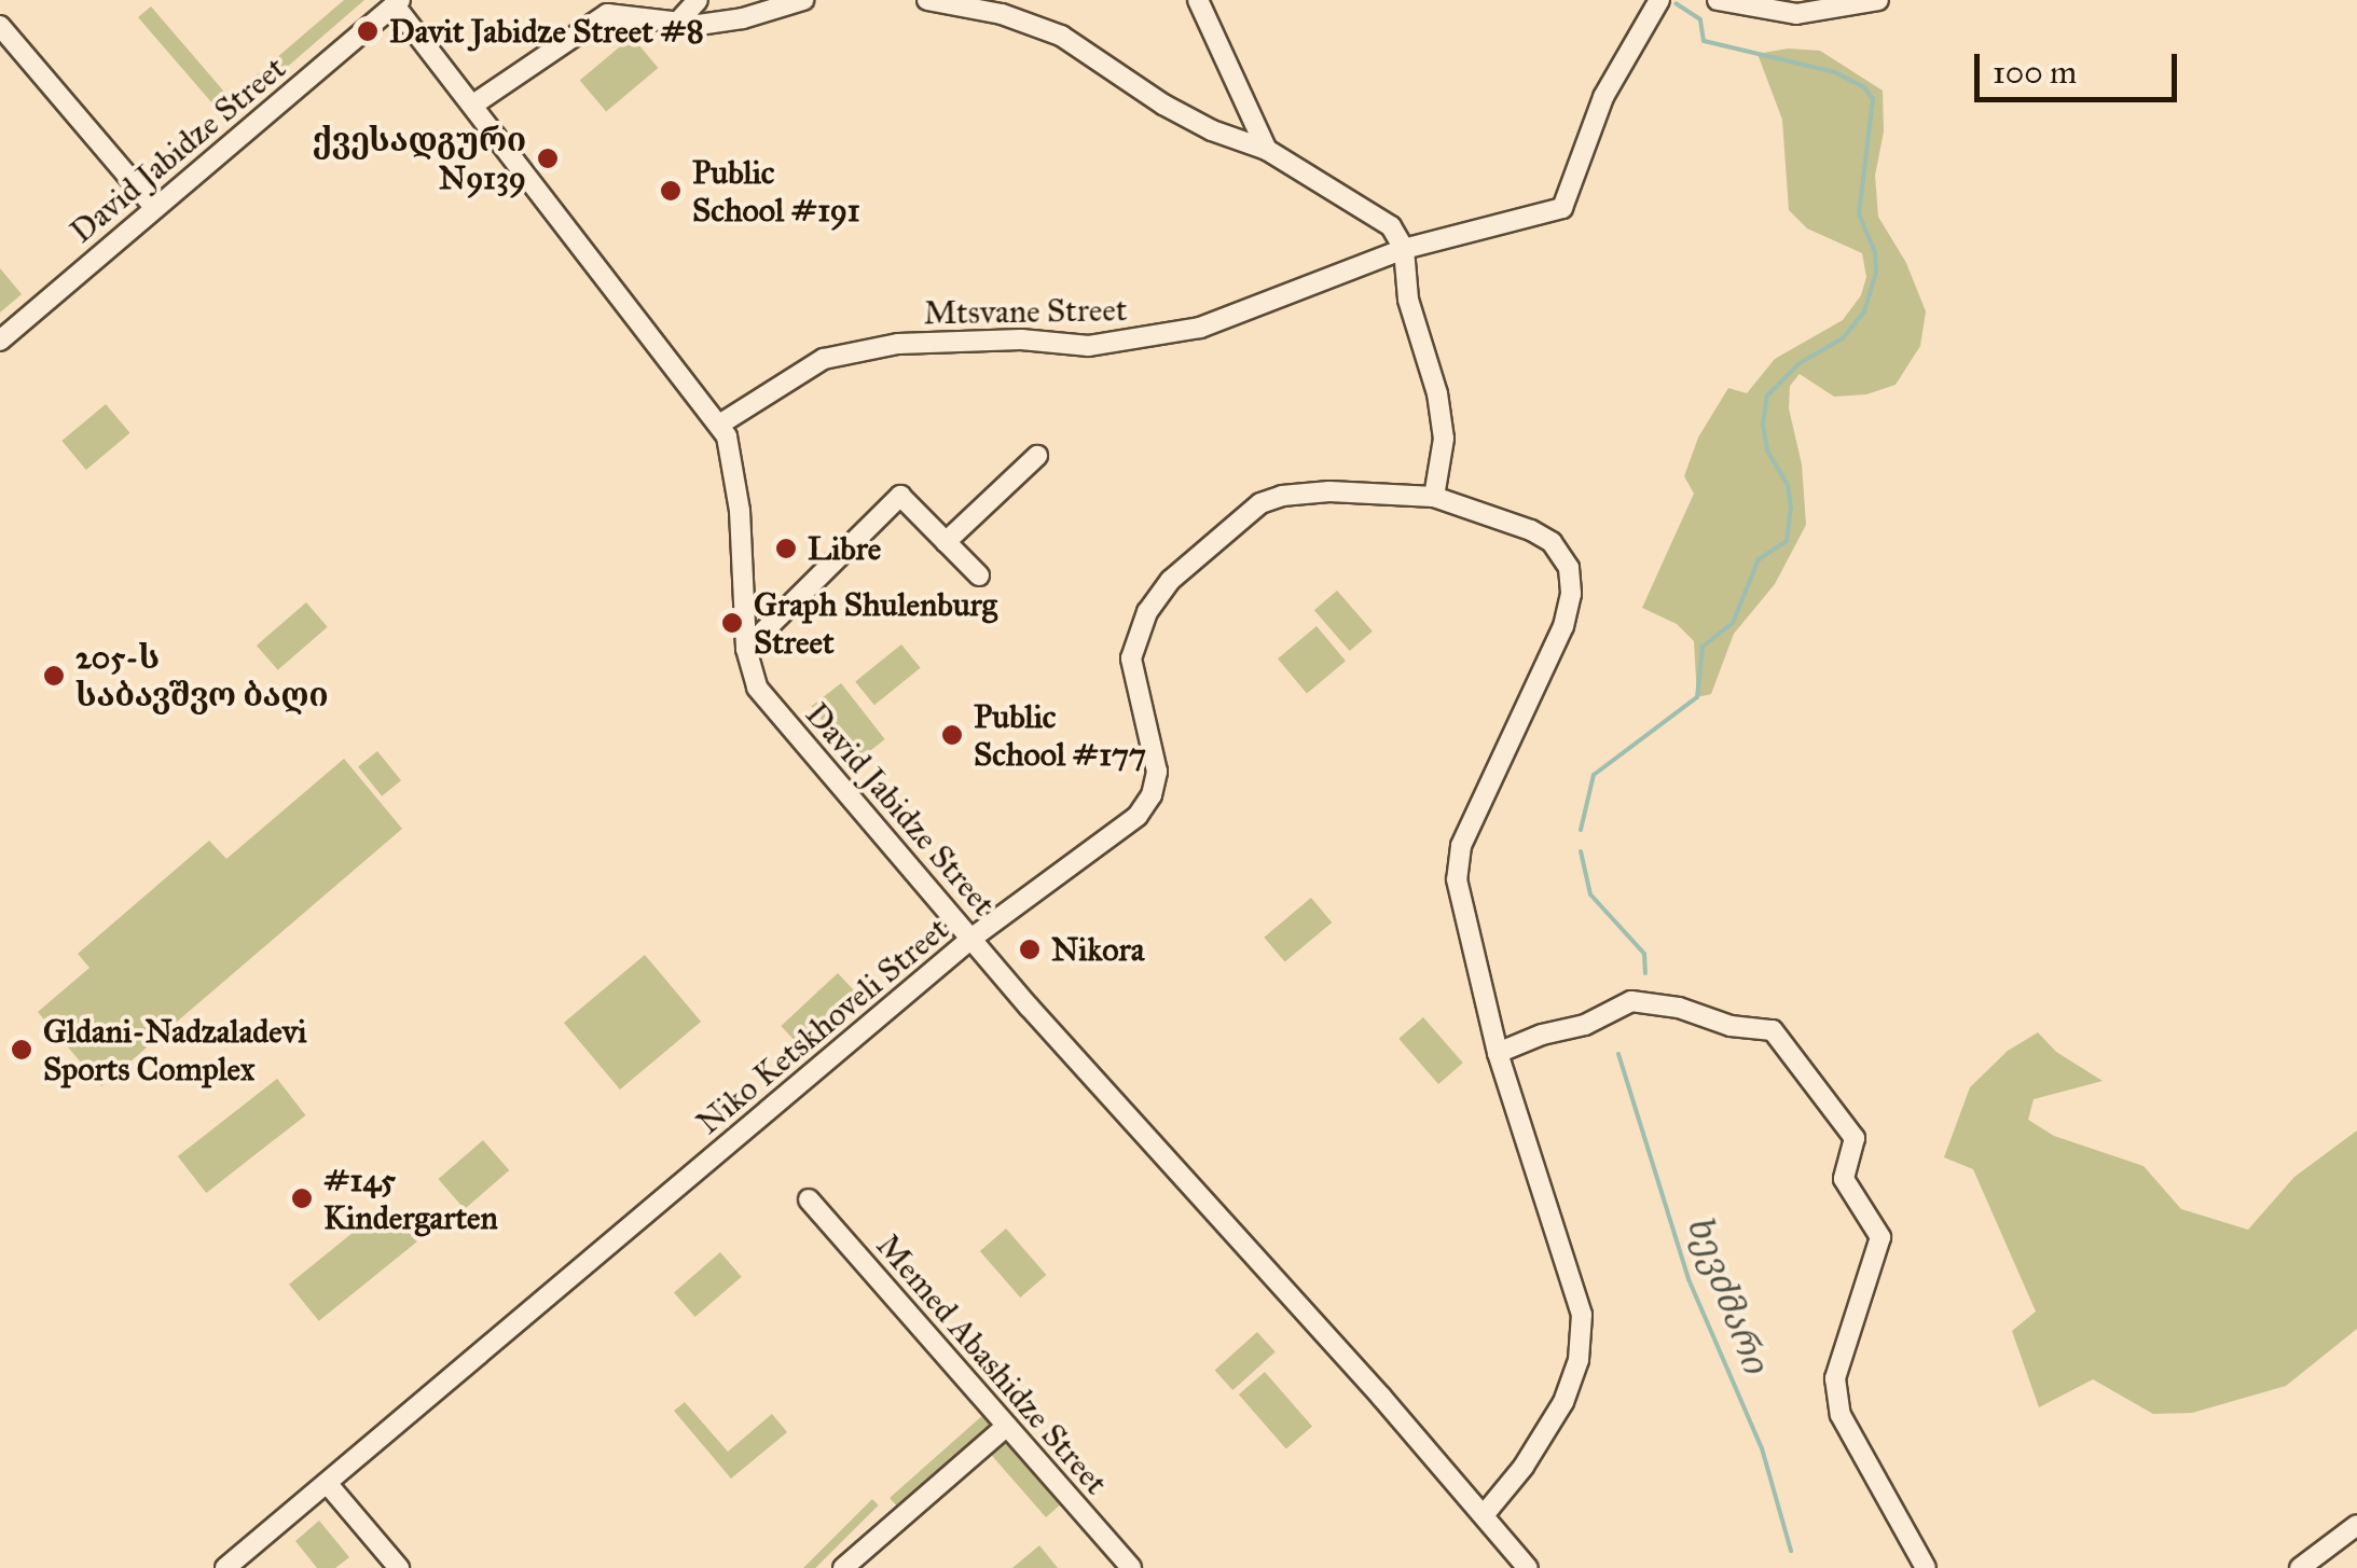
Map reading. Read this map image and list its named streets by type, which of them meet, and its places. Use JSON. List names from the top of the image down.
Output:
{
  "streets": {
    "street": [
      "David Jabidze Street",
      "Mtsvane Street",
      "Niko Ketskhoveli Street",
      "Memed Abashidze Street"
    ]
  },
  "crossings": [
    ["David Jabidze Street", "Mtsvane Street"],
    ["David Jabidze Street", "Niko Ketskhoveli Street"]
  ],
  "water": ["ხევძმარი"],
  "places": [
    "Davit Jabidze Street #8",
    "ქვესადგური N9139",
    "Public School #191",
    "Libre",
    "Graph Shulenburg Street",
    "205-ს საბავშვო ბაღი",
    "Public School #177",
    "Nikora",
    "Gldani-Nadzaladevi Sports Complex",
    "#145 Kindergarten"
  ],
  "scale_bar": "100 m"
}
